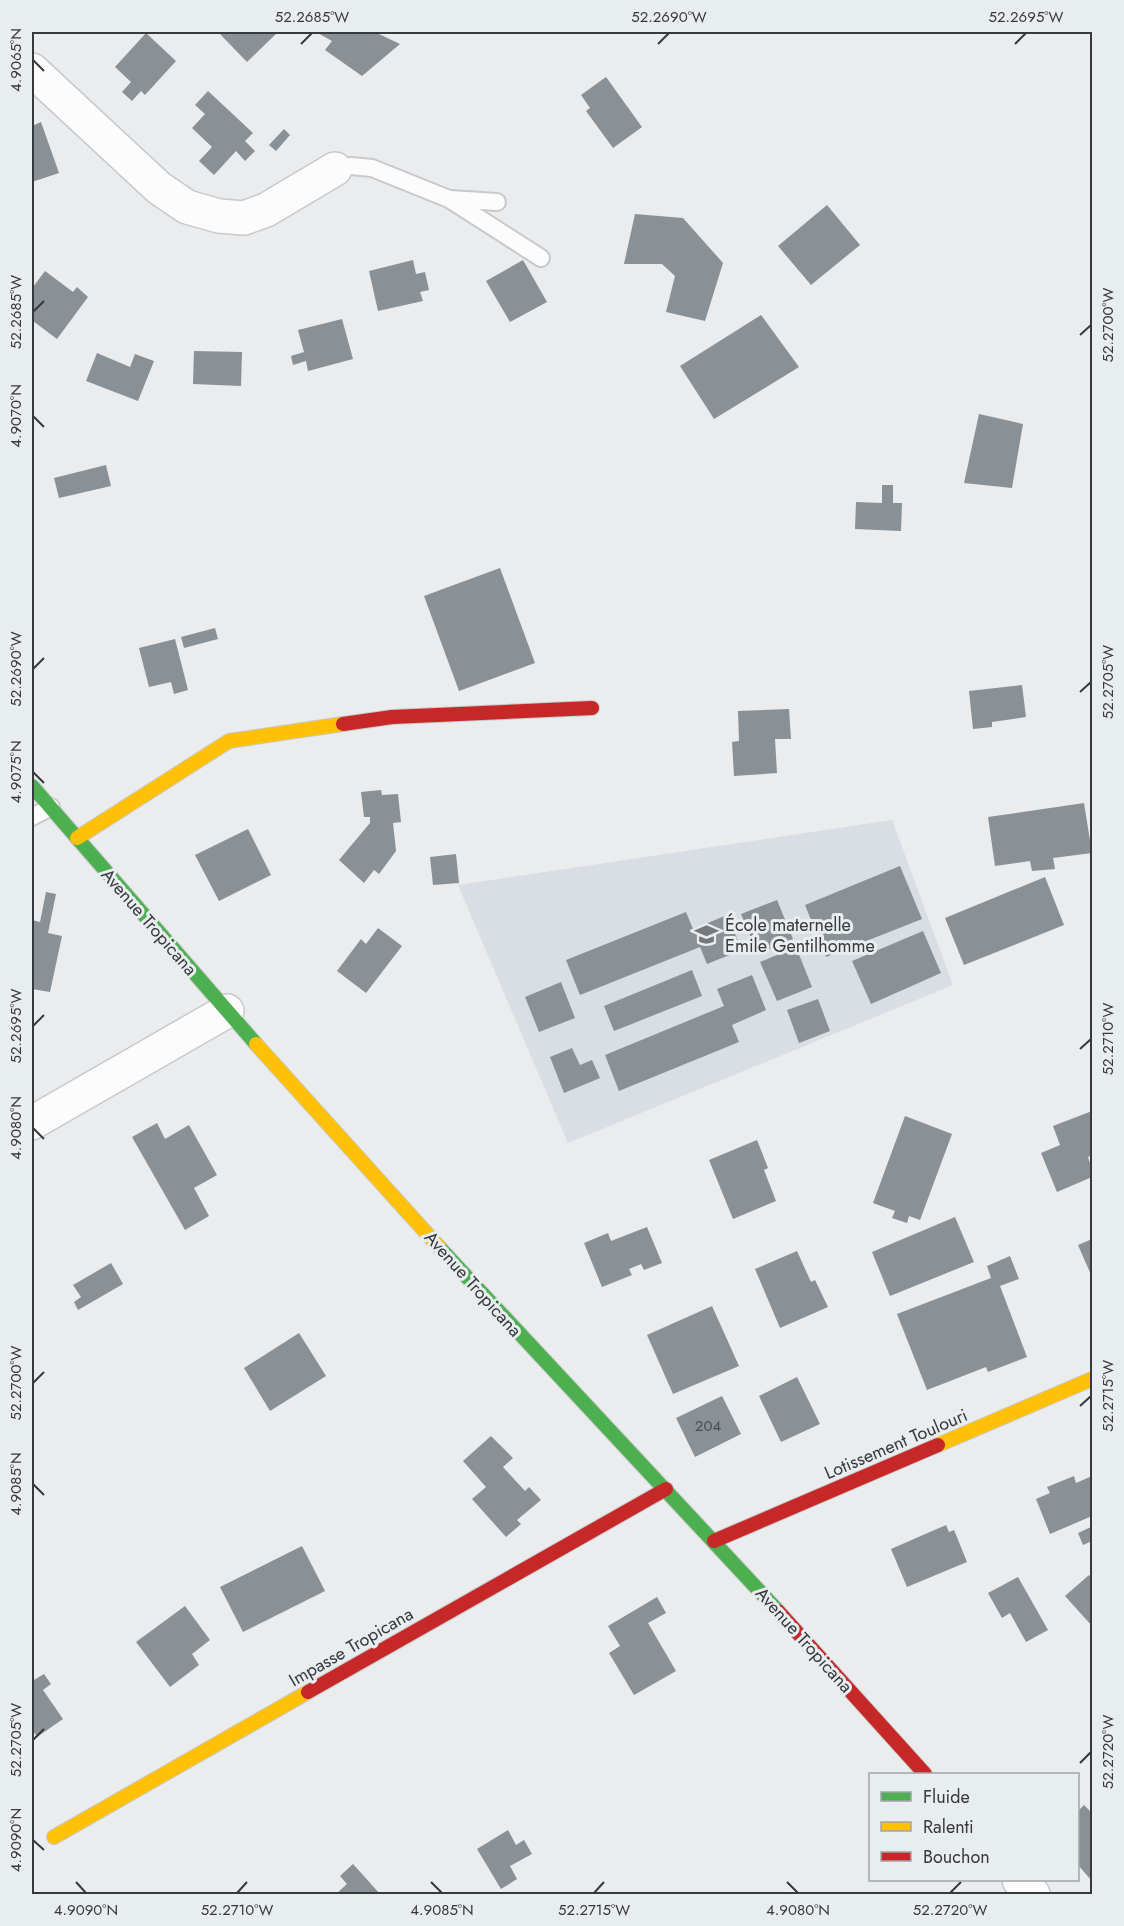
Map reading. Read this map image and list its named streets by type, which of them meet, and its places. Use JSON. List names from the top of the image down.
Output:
{
  "streets": {
    "street": ["Avenue Tropicana", "Lotissement Toulouri", "Impasse Tropicana"]
  },
  "crossings": [
    ["Avenue Tropicana", "Lotissement Toulouri"],
    ["Avenue Tropicana", "Impasse Tropicana"]
  ],
  "places": {
    "school or university": ["École maternelle Emile Gentilhomme"]
  },
  "house_numbers": ["204"],
  "legend": ["Fluide", "Ralenti", "Bouchon"],
  "coordinates": [
    "52.2685°W",
    "52.2690°W",
    "52.2695°W",
    "4.9065°N",
    "52.2700°W",
    "4.9070°N",
    "52.2705°W",
    "4.9075°N",
    "52.2710°W",
    "4.9080°N",
    "52.2715°W",
    "4.9085°N",
    "52.2720°W",
    "4.9090°N"
  ]
}
